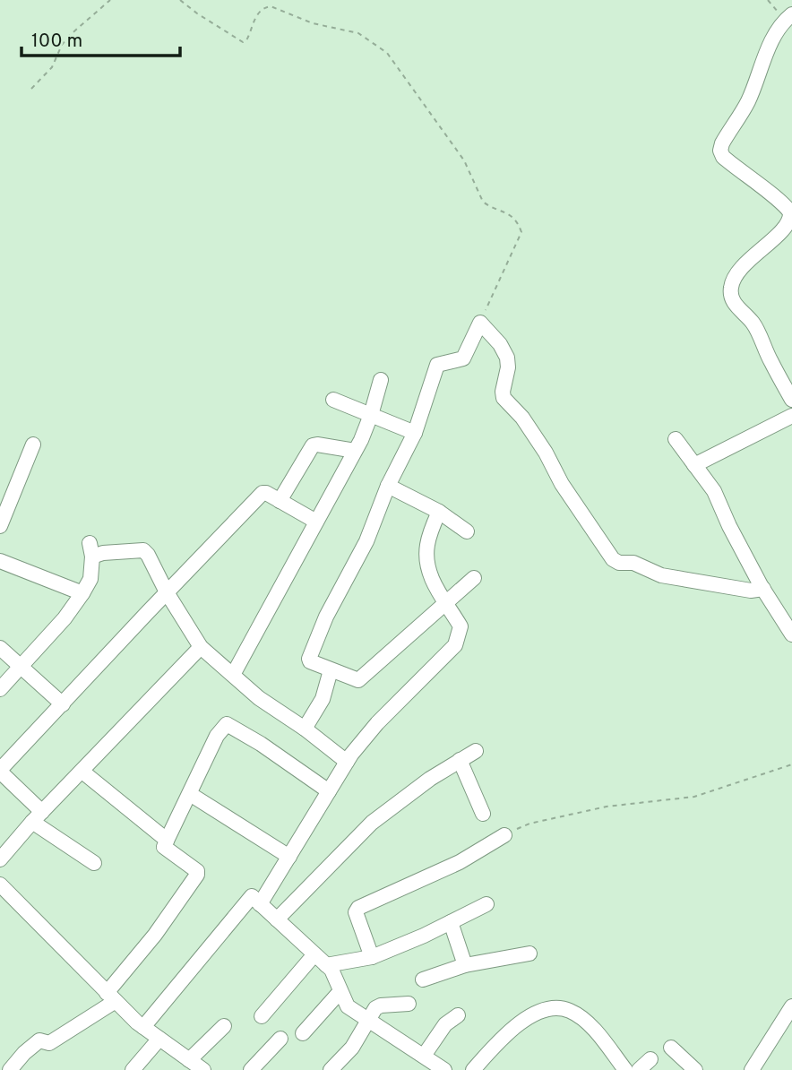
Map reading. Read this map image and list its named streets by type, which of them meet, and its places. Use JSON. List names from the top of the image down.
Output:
{
  "scale_bar": "100 m"
}
